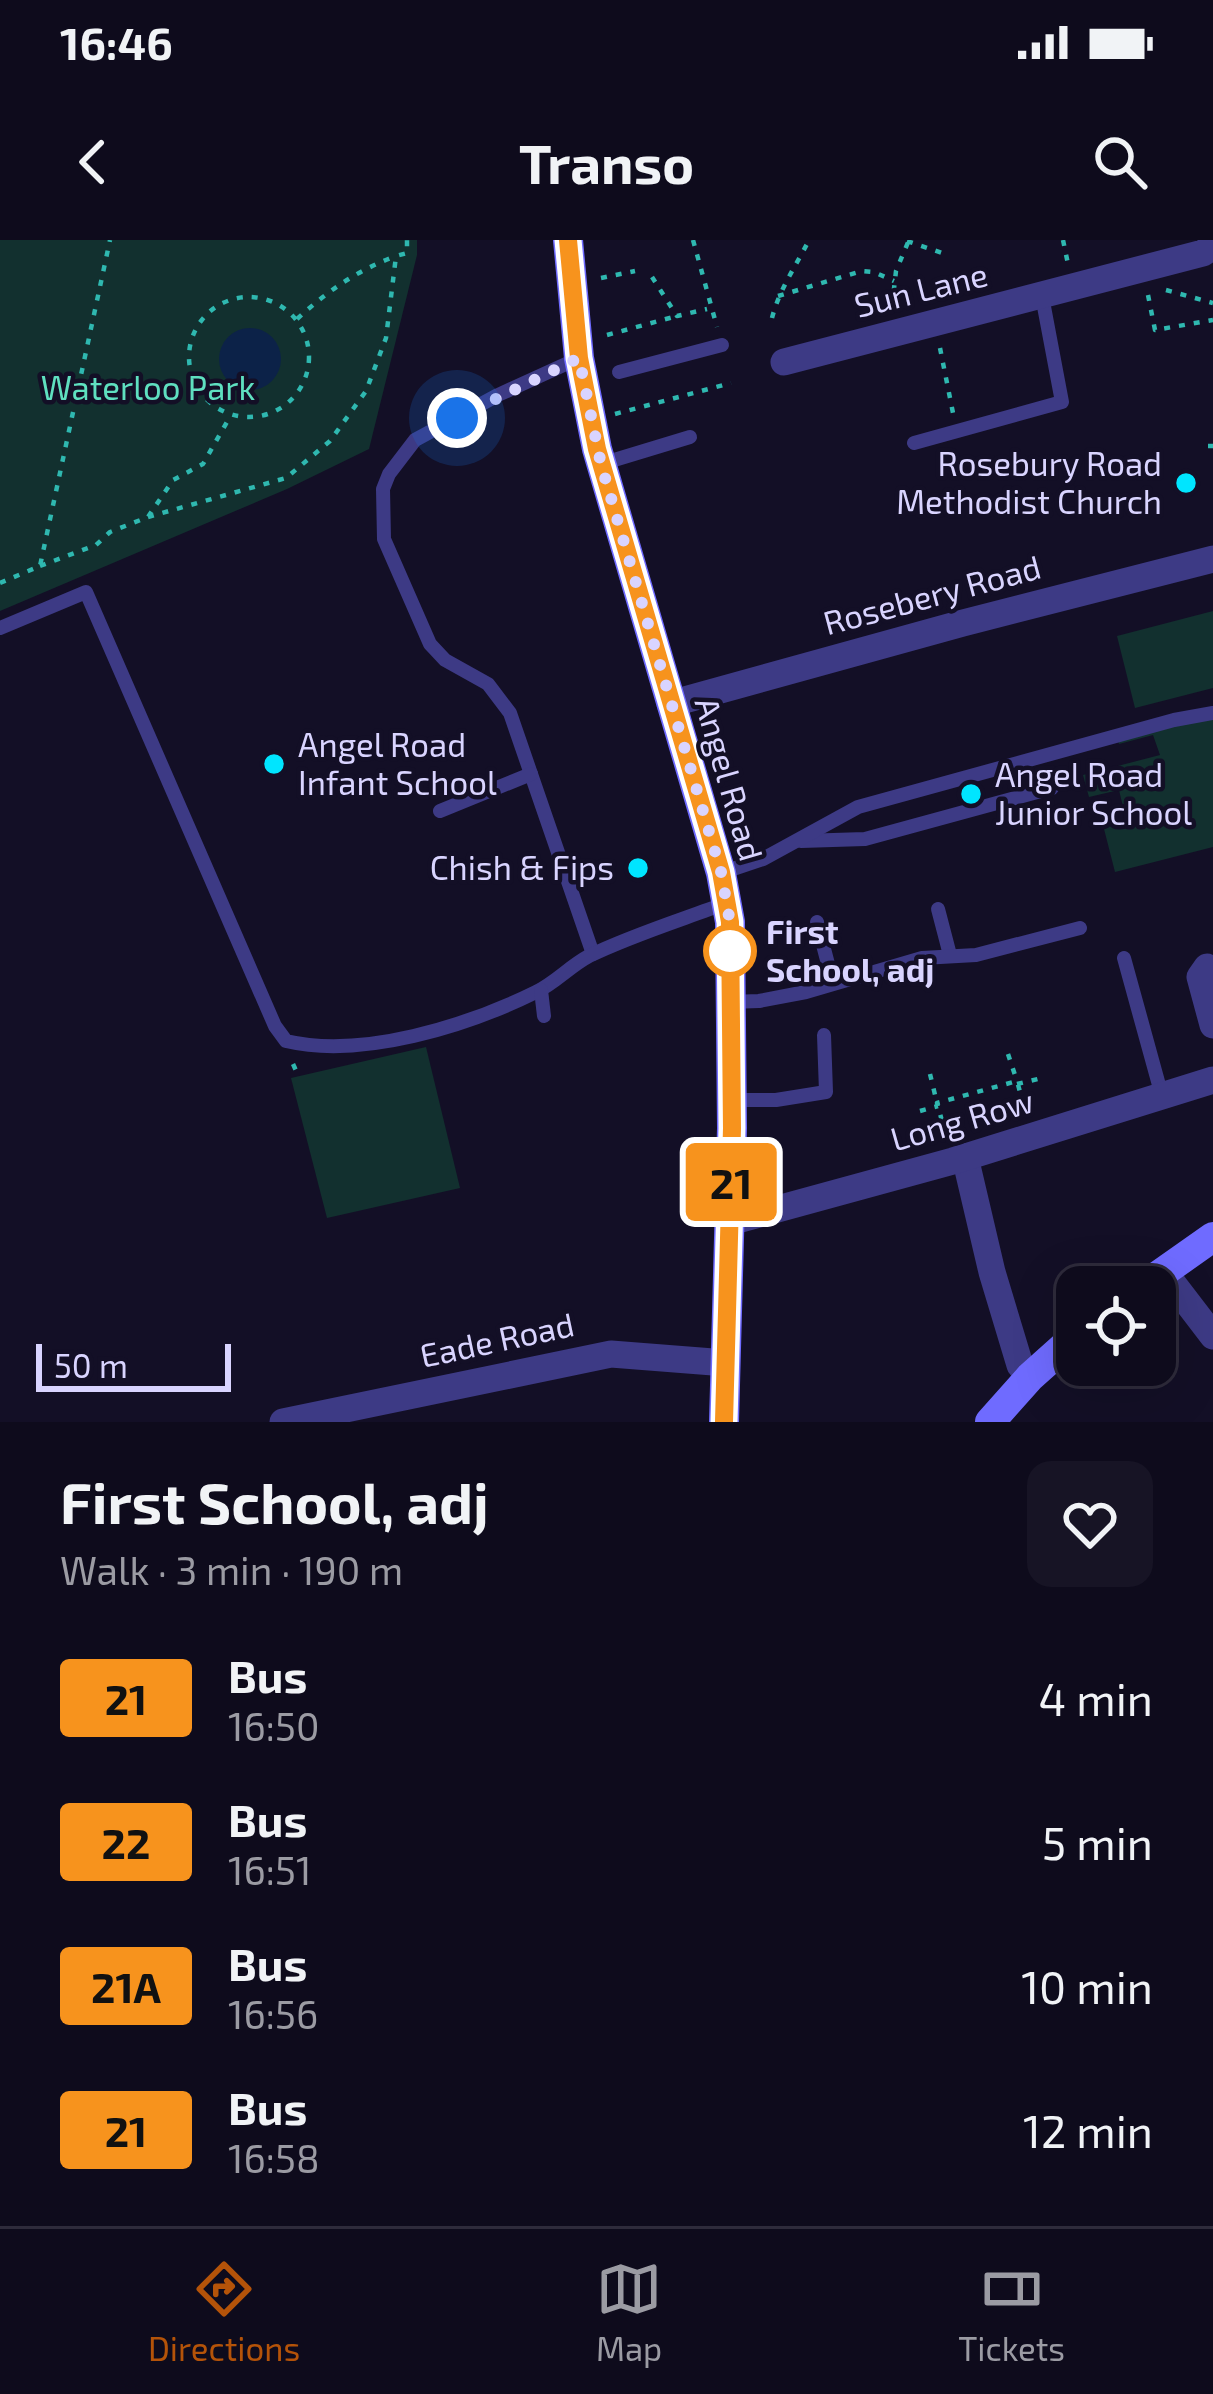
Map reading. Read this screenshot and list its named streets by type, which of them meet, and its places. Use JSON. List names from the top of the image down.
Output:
{
  "streets": {
    "street": [
      "Sun Lane",
      "Rosebery Road",
      "Angel Road",
      "Long Row",
      "Eade Road"
    ]
  },
  "crossings": [
    ["Rosebery Road", "Angel Road"],
    ["Angel Road", "Long Row"],
    ["Angel Road", "Eade Road"]
  ],
  "parks": ["Waterloo Park"],
  "places": [
    "Rosebury Road Methodist Church",
    "Angel Road Infant School",
    "Angel Road Junior School",
    "Chish & Fips",
    "First School, adj"
  ],
  "lines": ["bus line 21"],
  "scale_bar": "50 m",
  "page": {
    "status": "16:46",
    "header": "Transo",
    "on_map": "21",
    "scale": "50 m",
    "heading": ["First School, adj", "Walk · 3 min · 190 m"],
    "list": [
      {
        "mark": "21",
        "name": "Bus",
        "note": "16:50",
        "value": "4 min"
      },
      {
        "mark": "22",
        "name": "Bus",
        "note": "16:51",
        "value": "5 min"
      },
      {
        "mark": "21A",
        "name": "Bus",
        "note": "16:56",
        "value": "10 min"
      },
      {
        "mark": "21",
        "name": "Bus",
        "note": "16:58",
        "value": "12 min"
      }
    ],
    "tabs": ["Directions", "Map", "Tickets"]
  }
}
